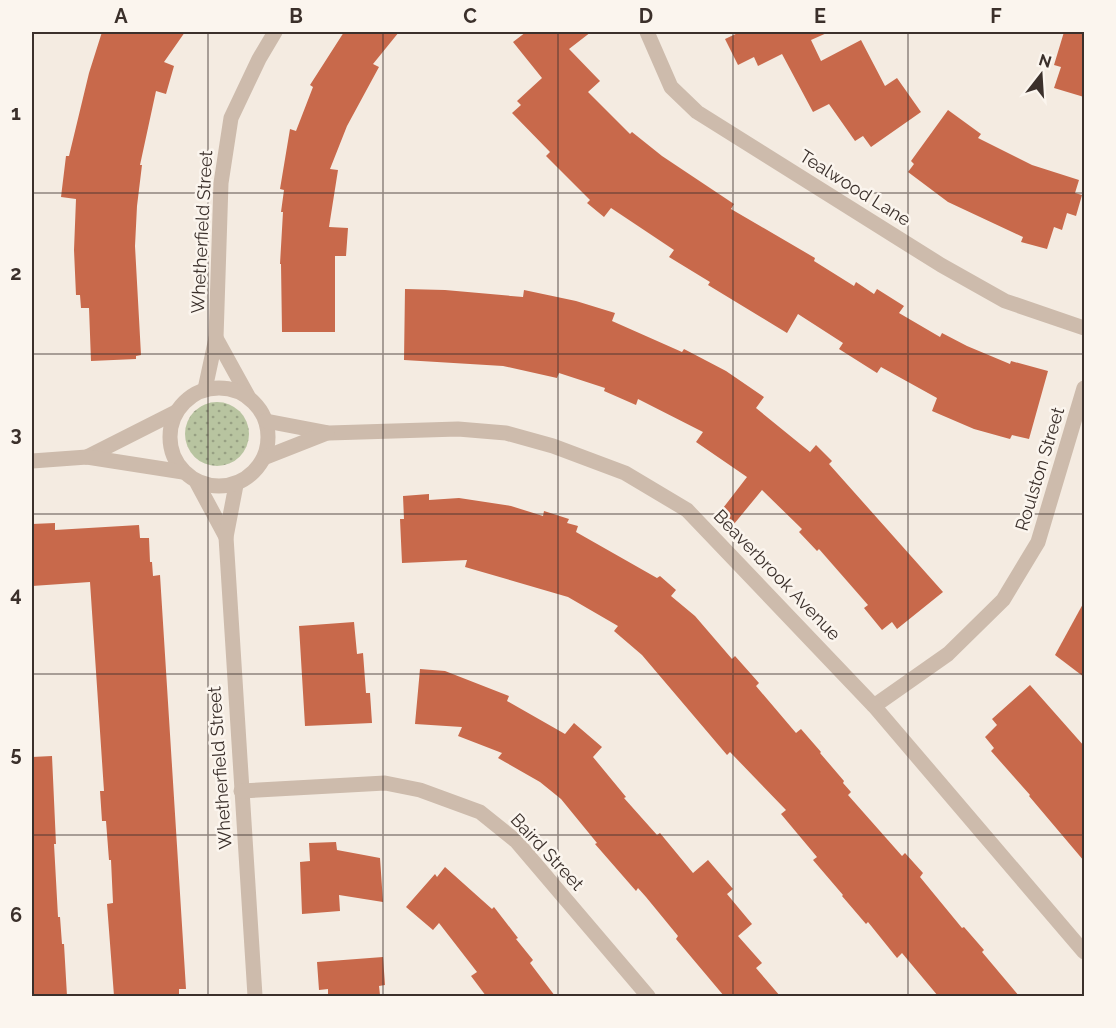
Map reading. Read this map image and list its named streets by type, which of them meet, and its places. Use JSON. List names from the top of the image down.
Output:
{
  "streets": {
    "street": [
      "Tealwood Lane",
      "Whetherfield Street",
      "Roulston Street",
      "Beaverbrook Avenue",
      "Baird Street"
    ]
  },
  "crossings": [
    ["Whetherfield Street", "Beaverbrook Avenue"],
    ["Whetherfield Street", "Baird Street"],
    ["Roulston Street", "Beaverbrook Avenue"]
  ],
  "north": "top",
  "grid": {
    "columns": [
      "A",
      "B",
      "C",
      "D",
      "E",
      "F"
    ],
    "rows": [
      "1",
      "2",
      "3",
      "4",
      "5",
      "6"
    ]
  }
}
